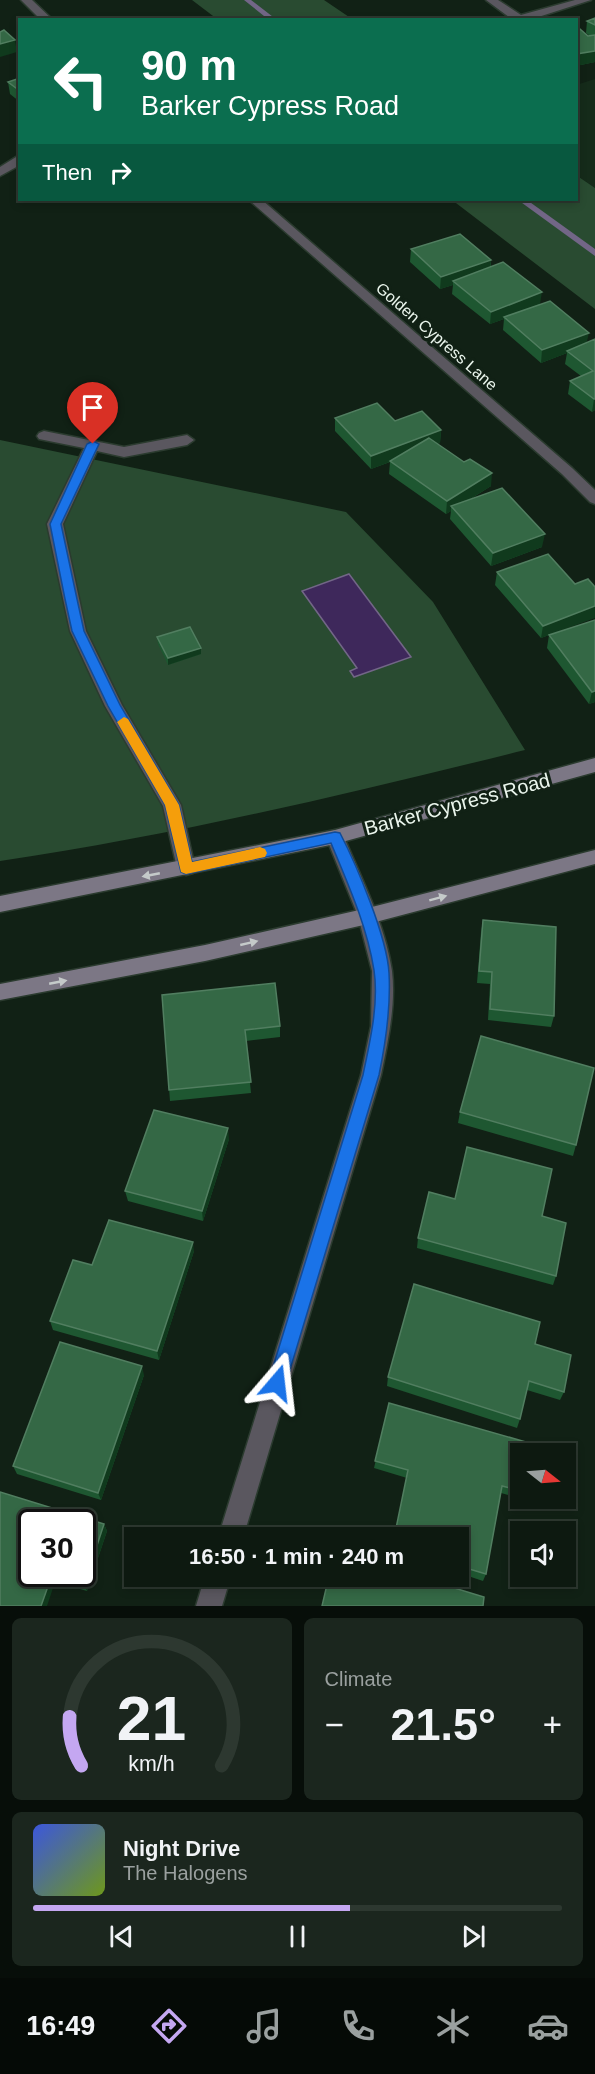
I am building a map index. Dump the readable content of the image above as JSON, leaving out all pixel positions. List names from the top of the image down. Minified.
{"streets":{"main road":["Barker Cypress Road"],"street":["Golden Cypress Lane"]},"north":"right","page":{"turn":["90 m","Barker Cypress Road"],"then":"Then","limit":"30","trip":"16:50 · 1 min · 240 m","tile":"Climate","heat":["−","21.5°","+"],"song":["Night Drive","The Halogens"],"tabs":"16:49","gauge":["21","km/h"]}}
